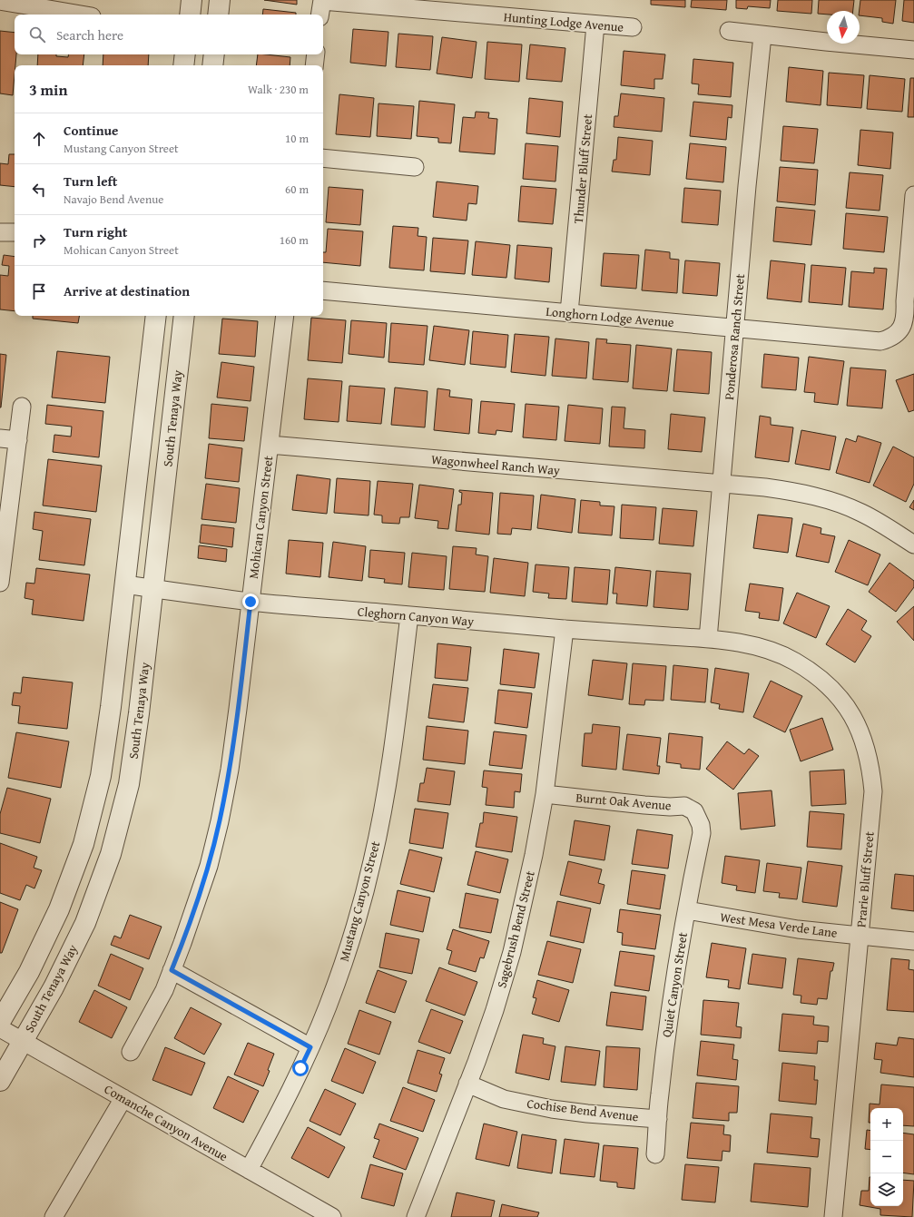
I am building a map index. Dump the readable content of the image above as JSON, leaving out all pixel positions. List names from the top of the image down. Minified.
{"streets":{"street":["Hunting Lodge Avenue","Thunder Bluff Street","Longhorn Lodge Avenue","Ponderosa Ranch Street","South Tenaya Way","Wagonwheel Ranch Way","Mohican Canyon Street","Cleghorn Canyon Way","Burnt Oak Avenue","Prarie Bluff Street","Mustang Canyon Street","West Mesa Verde Lane","Sagebrush Bend Street","Quiet Canyon Street","Cochise Bend Avenue","Comanche Canyon Avenue"]},"crossings":[["Hunting Lodge Avenue","Thunder Bluff Street"],["Thunder Bluff Street","Longhorn Lodge Avenue"],["Longhorn Lodge Avenue","Ponderosa Ranch Street"],["Ponderosa Ranch Street","Wagonwheel Ranch Way"],["Ponderosa Ranch Street","Cleghorn Canyon Way"],["Ponderosa Ranch Street","Prarie Bluff Street"],["South Tenaya Way","Cleghorn Canyon Way"],["South Tenaya Way","Comanche Canyon Avenue"],["Wagonwheel Ranch Way","Mohican Canyon Street"],["Mohican Canyon Street","Cleghorn Canyon Way"],["Cleghorn Canyon Way","Prarie Bluff Street"],["Cleghorn Canyon Way","Mustang Canyon Street"],["Cleghorn Canyon Way","Sagebrush Bend Street"],["Burnt Oak Avenue","Sagebrush Bend Street"],["Burnt Oak Avenue","Quiet Canyon Street"],["Prarie Bluff Street","West Mesa Verde Lane"],["Mustang Canyon Street","Comanche Canyon Avenue"],["West Mesa Verde Lane","Quiet Canyon Street"],["Sagebrush Bend Street","Cochise Bend Avenue"],["Quiet Canyon Street","Cochise Bend Avenue"]],"north":"bottom","page":{"search":"Search here","heading":["3 min","Walk · 230 m"],"list":[["Continue","Mustang Canyon Street","10 m"],["Turn left","Navajo Bend Avenue","60 m"],["Turn right","Mohican Canyon Street","160 m"],"Arrive at destination"],"map_buttons":["+","−"]}}
